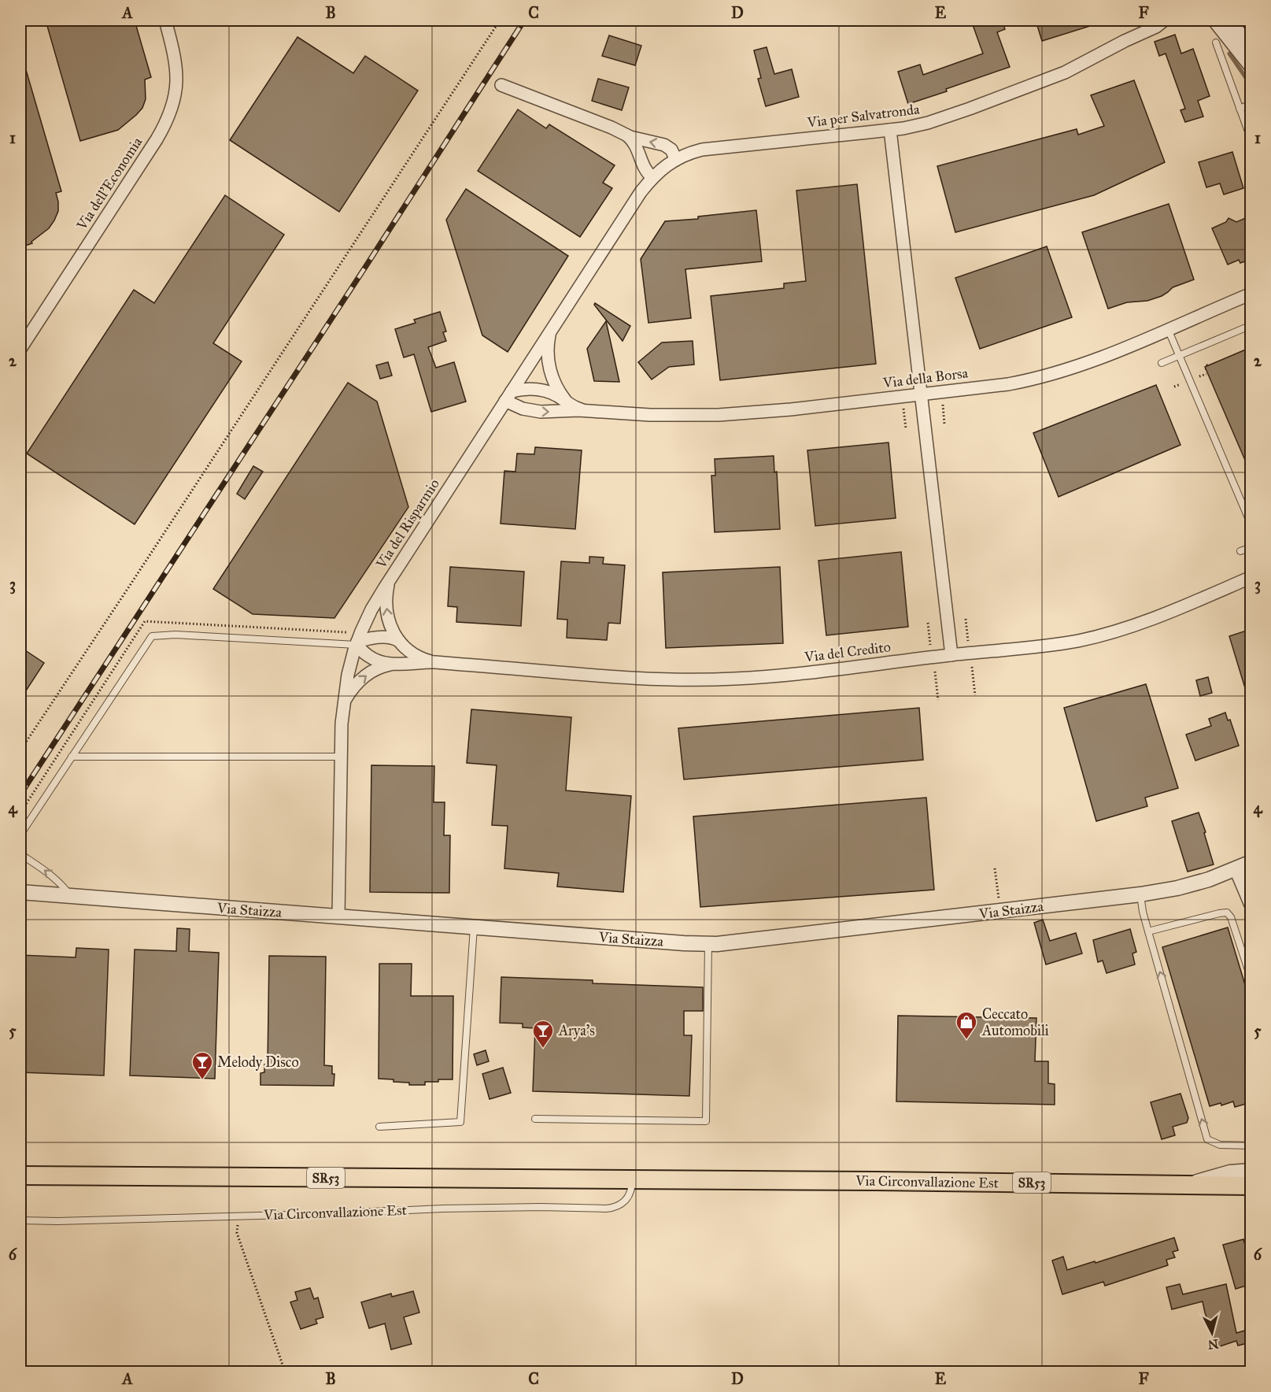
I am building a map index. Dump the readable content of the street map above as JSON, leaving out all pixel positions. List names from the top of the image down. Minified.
{"streets":{"main road":["SR53","Via Circonvallazione Est"],"street":["Via per Salvatronda","Via dell'Economia","Via della Borsa","Via del Risparmio","Via del Credito","Via Staizza"]},"crossings":[["Via per Salvatronda","Via del Risparmio"],["Via della Borsa","Via del Risparmio"],["Via del Risparmio","Via del Credito"],["Via del Risparmio","Via Staizza"]],"places":{"shop":["Ceccato Automobili"],"bar":["Arya's","Melody Disco"]},"north":"bottom","grid":{"columns":["A","B","C","D","E","F"],"rows":["1","2","3","4","5","6"]}}
